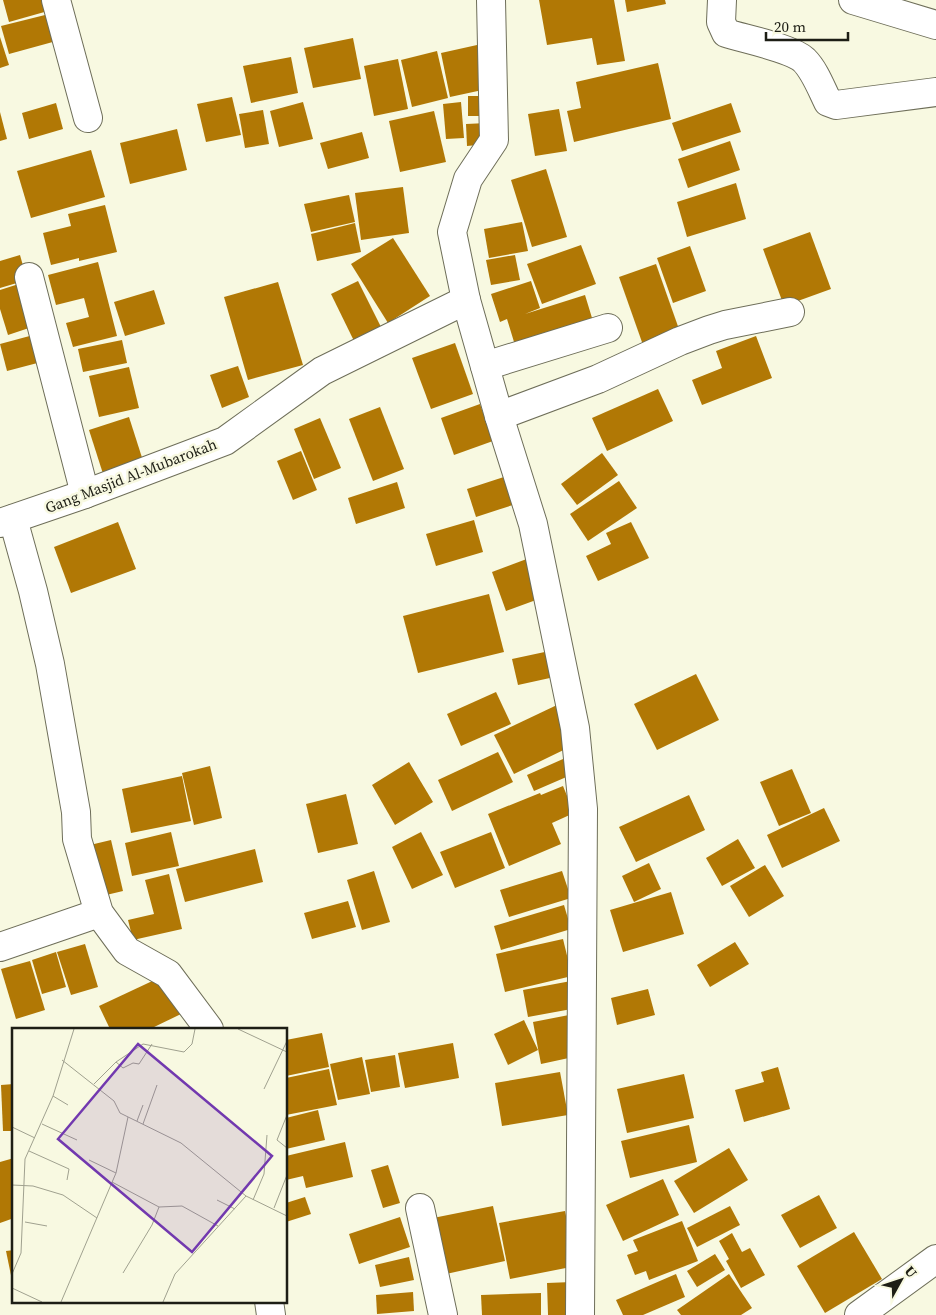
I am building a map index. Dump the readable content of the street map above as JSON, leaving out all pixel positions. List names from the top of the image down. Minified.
{"streets":{"street":["Gang Masjid Al-Mubarokah"]},"scale_bar":"20 m","north":"top right"}
